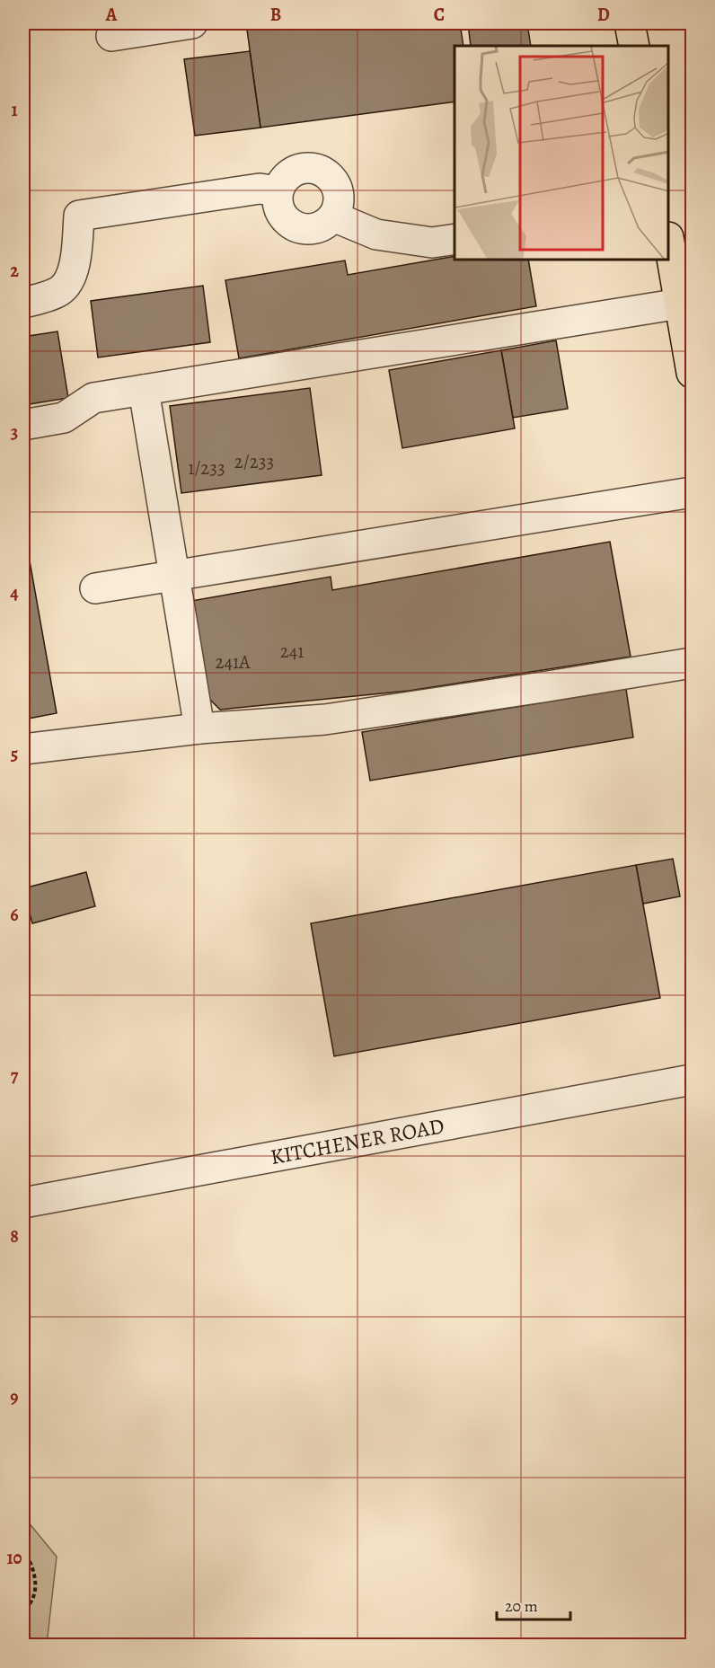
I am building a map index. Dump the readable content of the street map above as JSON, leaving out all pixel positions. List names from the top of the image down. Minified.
{"streets":{"street":["KITCHENER ROAD"]},"house_numbers":["2/233","1/233","241","241A"],"scale_bar":"20 m","grid":{"columns":["A","B","C","D"],"rows":["1","2","3","4","5","6","7","8","9","10"]}}
